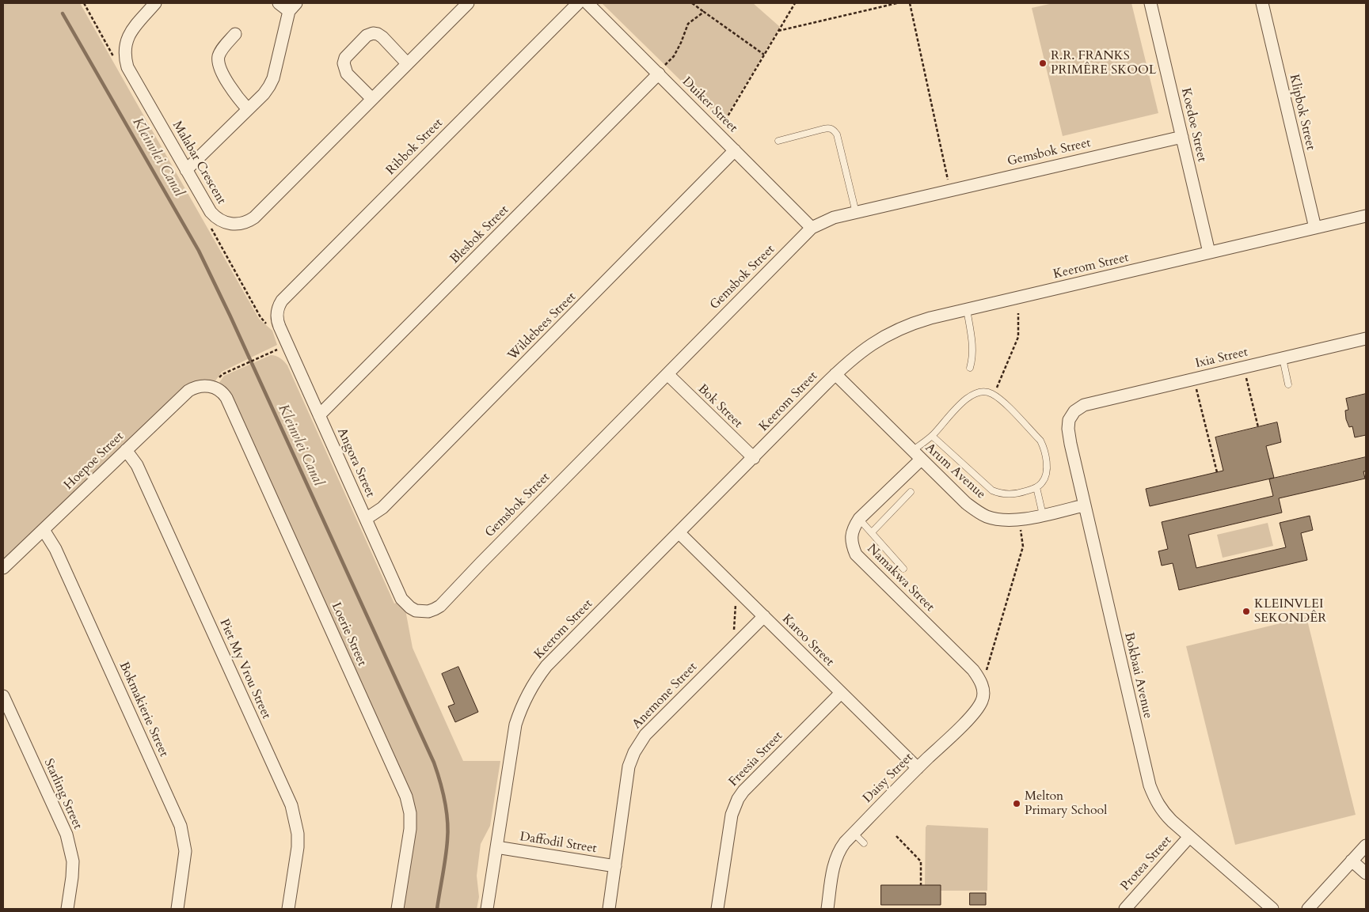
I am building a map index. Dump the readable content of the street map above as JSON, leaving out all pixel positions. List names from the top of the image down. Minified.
{"streets":{"street":["Duiker Street","Klipbok Street","Koedoe Street","Ribbok Street","Gemsbok Street","Malabar Crescent","Blesbok Street","Keerom Street","Wildebees Street","Ixia Street","Bok Street","Hoepoe Street","Angora Street","Arum Avenue","Namakwa Street","Loerie Street","Karoo Street","Piet My Vrou Street","Bokbaai Avenue","Anemone Street","Bokmakierie Street","Freesia Street","Daisy Street","Starling Street","Daffodil Street","Protea Street"]},"crossings":[["Duiker Street","Gemsbok Street"],["Duiker Street","Blesbok Street"],["Duiker Street","Wildebees Street"],["Klipbok Street","Keerom Street"],["Koedoe Street","Gemsbok Street"],["Koedoe Street","Keerom Street"],["Ribbok Street","Angora Street"],["Gemsbok Street","Bok Street"],["Gemsbok Street","Angora Street"],["Blesbok Street","Angora Street"],["Keerom Street","Bok Street"],["Keerom Street","Arum Avenue"],["Keerom Street","Karoo Street"],["Keerom Street","Daffodil Street"],["Wildebees Street","Angora Street"],["Ixia Street","Bokbaai Avenue"],["Hoepoe Street","Loerie Street"],["Hoepoe Street","Piet My Vrou Street"],["Hoepoe Street","Bokmakierie Street"],["Arum Avenue","Namakwa Street"],["Arum Avenue","Bokbaai Avenue"],["Namakwa Street","Daisy Street"],["Karoo Street","Anemone Street"],["Karoo Street","Freesia Street"],["Karoo Street","Daisy Street"],["Bokbaai Avenue","Protea Street"],["Anemone Street","Daffodil Street"]],"water":["Kleinvlei Canal"],"places":["R.R. FRANKS PRIMÊRE SKOOL","KLEINVLEI SEKONDÊR","Melton Primary School"]}
